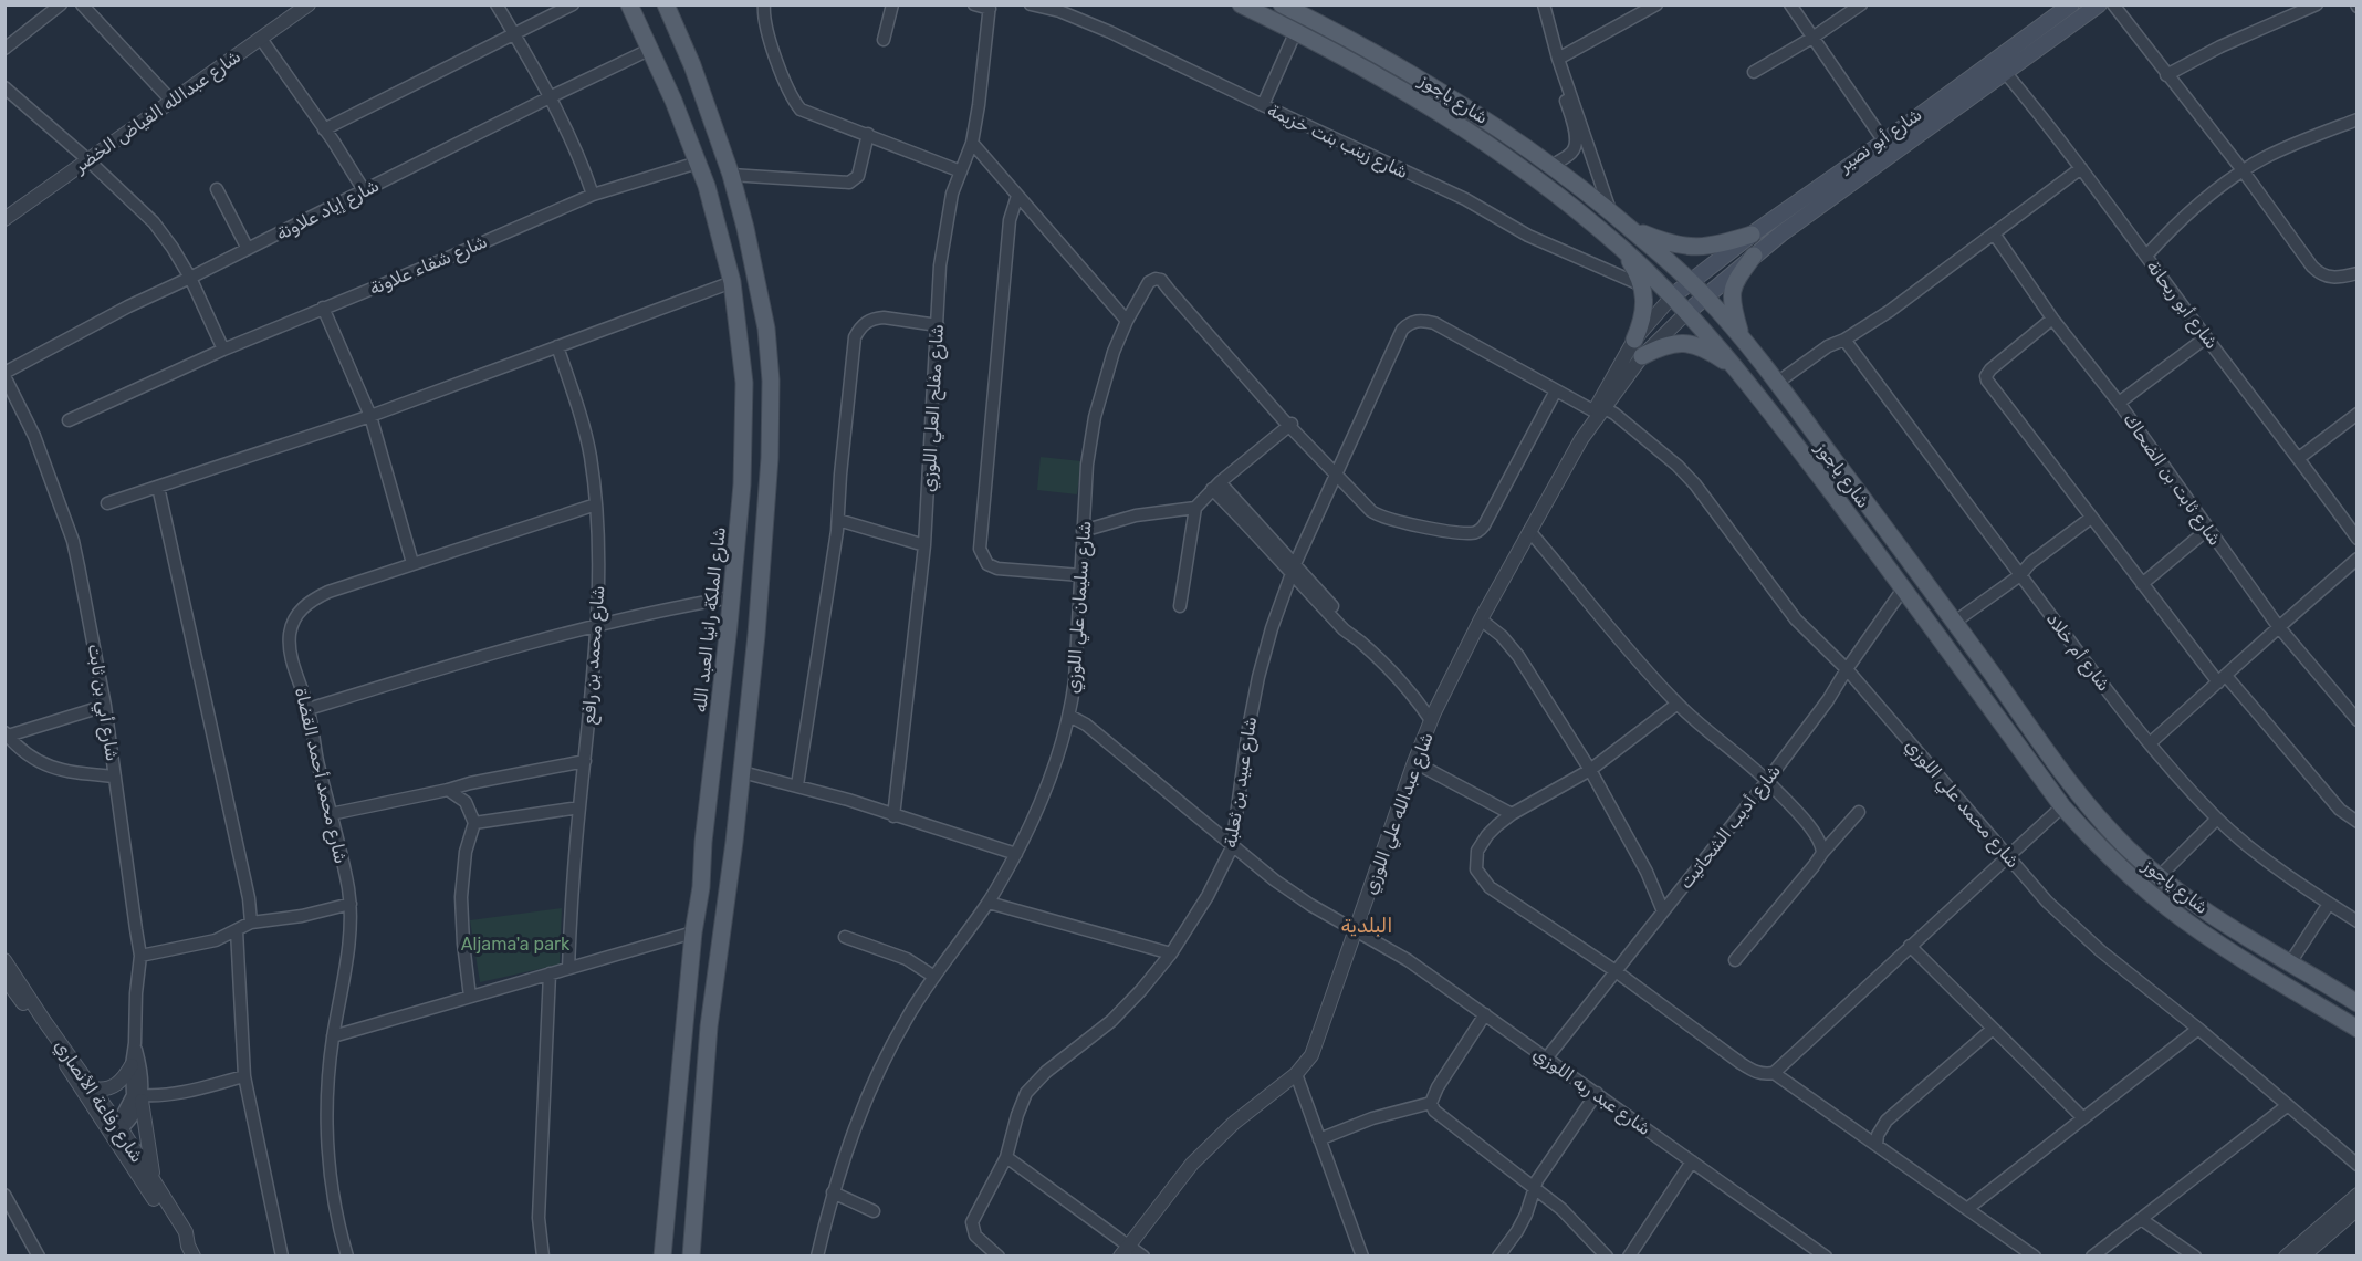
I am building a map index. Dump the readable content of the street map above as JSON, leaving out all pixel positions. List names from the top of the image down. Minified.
{"streets":{"main road":["شارع ياجوز","شارع أبو نصير","شارع الملكة رانيا العبد الله"],"street":["شارع عبدالله الفياض الخضر","شارع زينب بنت خزيمة","شارع إياد علاونة","شارع شفاء علاونة","شارع أبو ريحانة","شارع مفلح العلي اللوزي","شارع ثابت بن الضحاك","شارع سليمان علي اللوزي","شارع أم خلاد","شارع محمد بن رافع","شارع أبي بن ثابت","شارع محمد أحمد القضاة","شارع عبيد بن ثعلبة","شارع محمد علي اللوزي","شارع عبدالله علي اللوزي","شارع أديب الشحاتيت","شارع عبد ربه اللوزي","شارع رفاعة الأنصاري"]},"crossings":[["شارع ياجوز","شارع أبو نصير"],["شارع ياجوز","شارع عبدالله علي اللوزي"],["شارع ياجوز","شارع أديب الشحاتيت"],["شارع أبو نصير","شارع أبو ريحانة"],["شارع أبو نصير","شارع عبدالله علي اللوزي"],["شارع إياد علاونة","شارع الملكة رانيا العبد الله"],["شارع إياد علاونة","شارع أبي بن ثابت"],["شارع شفاء علاونة","شارع الملكة رانيا العبد الله"],["شارع سليمان علي اللوزي","شارع عبد ربه اللوزي"],["شارع محمد بن رافع","شارع محمد أحمد القضاة"],["شارع أبي بن ثابت","شارع رفاعة الأنصاري"],["شارع عبيد بن ثعلبة","شارع محمد علي اللوزي"],["شارع عبيد بن ثعلبة","شارع عبد ربه اللوزي"],["شارع محمد علي اللوزي","شارع عبدالله علي اللوزي"],["شارع محمد علي اللوزي","شارع أديب الشحاتيت"],["شارع عبدالله علي اللوزي","شارع عبد ربه اللوزي"],["شارع أديب الشحاتيت","شارع عبد ربه اللوزي"]],"districts":["البلدية"],"parks":["Aljama'a park"]}
